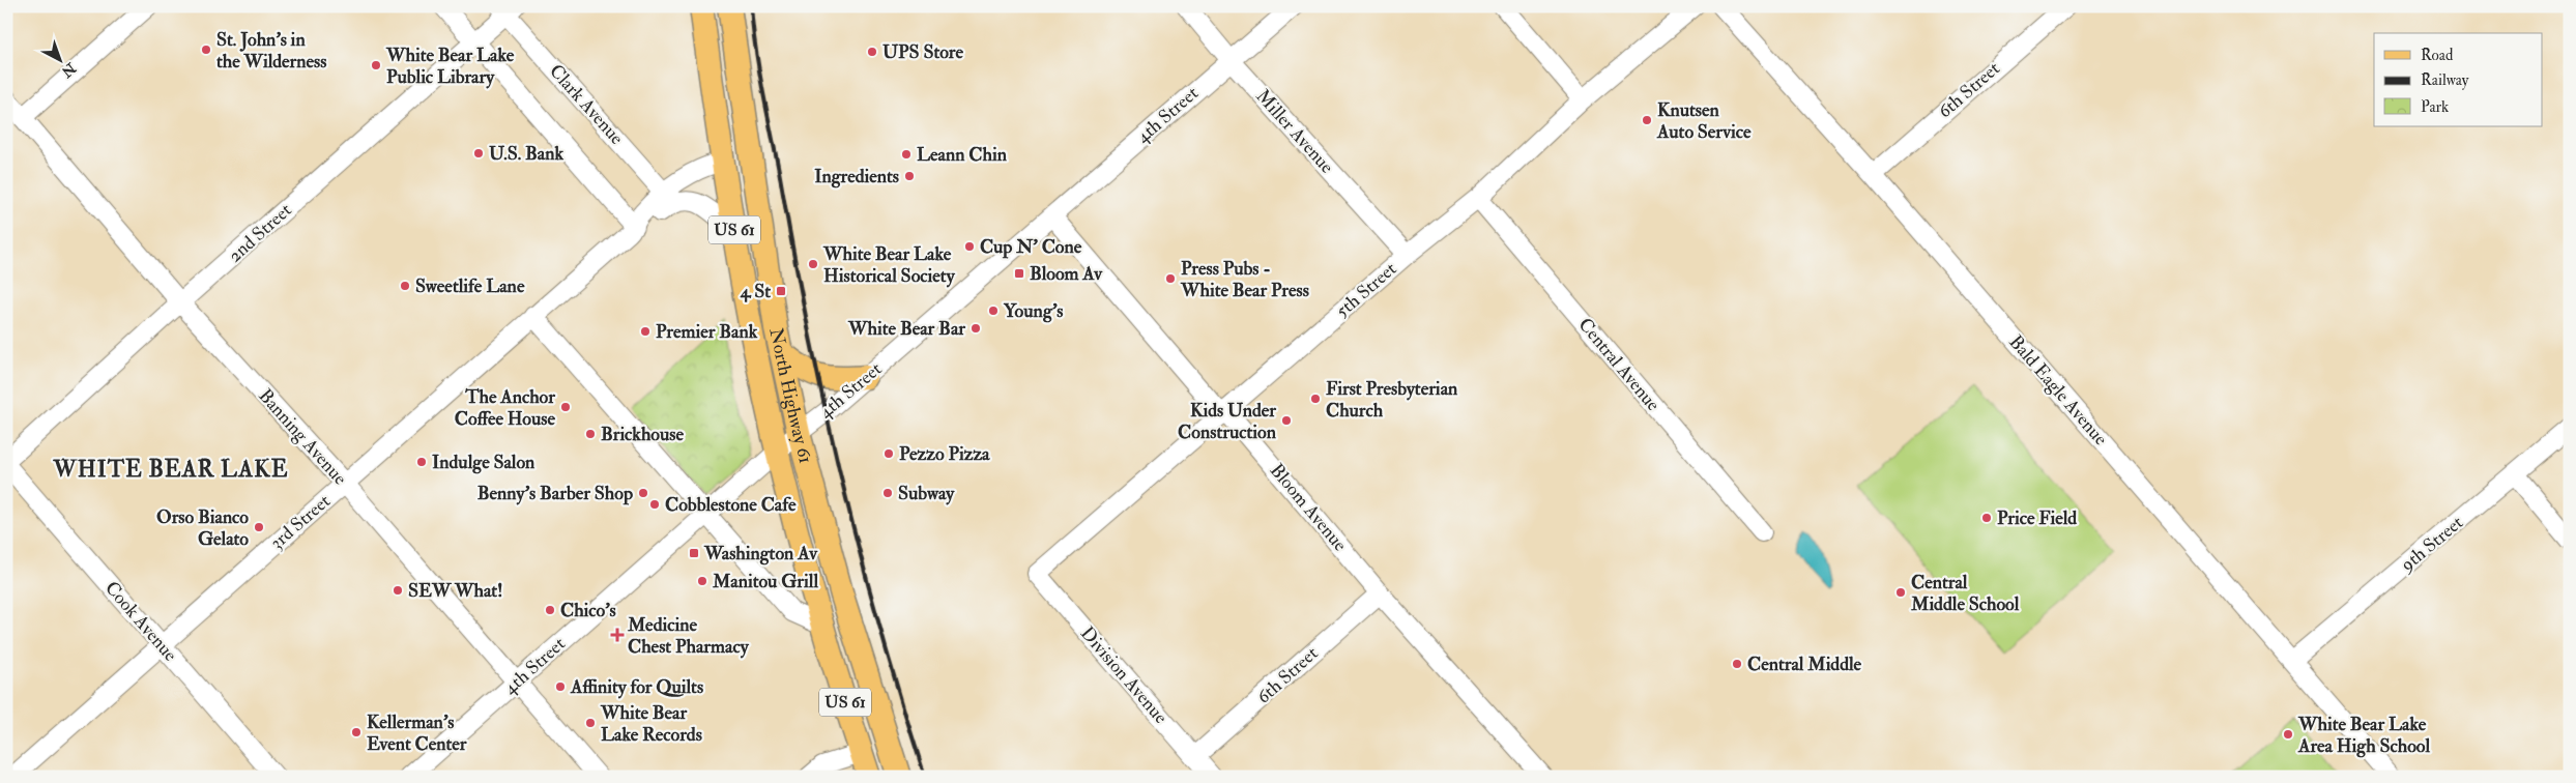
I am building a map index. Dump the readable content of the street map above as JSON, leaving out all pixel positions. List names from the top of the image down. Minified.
{"streets":{"main road":["US 61","North Highway 61"],"street":["6th Street","Clark Avenue","4th Street","Miller Avenue","2nd Street","5th Street","Central Avenue","Bald Eagle Avenue","Banning Avenue","Bloom Avenue","3rd Street","9th Street","Cook Avenue","Division Avenue"]},"crossings":[["6th Street","Bald Eagle Avenue"],["6th Street","Bloom Avenue"],["6th Street","Division Avenue"],["Clark Avenue","2nd Street"],["Clark Avenue","3rd Street"],["4th Street","Miller Avenue"],["4th Street","North Highway 61"],["4th Street","Banning Avenue"],["4th Street","Bloom Avenue"],["Miller Avenue","5th Street"],["2nd Street","Banning Avenue"],["5th Street","Central Avenue"],["5th Street","Bloom Avenue"],["5th Street","Division Avenue"],["Bald Eagle Avenue","9th Street"],["North Highway 61","3rd Street"],["Banning Avenue","3rd Street"],["3rd Street","Cook Avenue"]],"districts":["WHITE BEAR LAKE"],"places":{"other":["St. John's in the Wilderness","UPS Store","White Bear Lake Public Library","Knutsen Auto Service","U.S. Bank","Leann Chin","Ingredients","Cup N' Cone","White Bear Lake Historical Society","Press Pubs - White Bear Press","Sweetlife Lane","Young's","White Bear Bar","Premier Bank","First Presbyterian Church","The Anchor Coffee House","Kids Under Construction","Brickhouse","Pezzo Pizza","Indulge Salon","Benny’s Barber Shop","Subway","Cobblestone Cafe","Price Field","Orso Bianco Gelato","Manitou Grill","SEW What!","Central Middle School","Chico's","Central Middle","Affinity for Quilts","White Bear Lake Records","Kellerman's Event Center","White Bear Lake Area High School"],"transit":["Bloom Av","4 St","Washington Av"],"health":["Medicine Chest Pharmacy"]},"legend":["Road","Railway","Park"],"north":"bottom right"}
